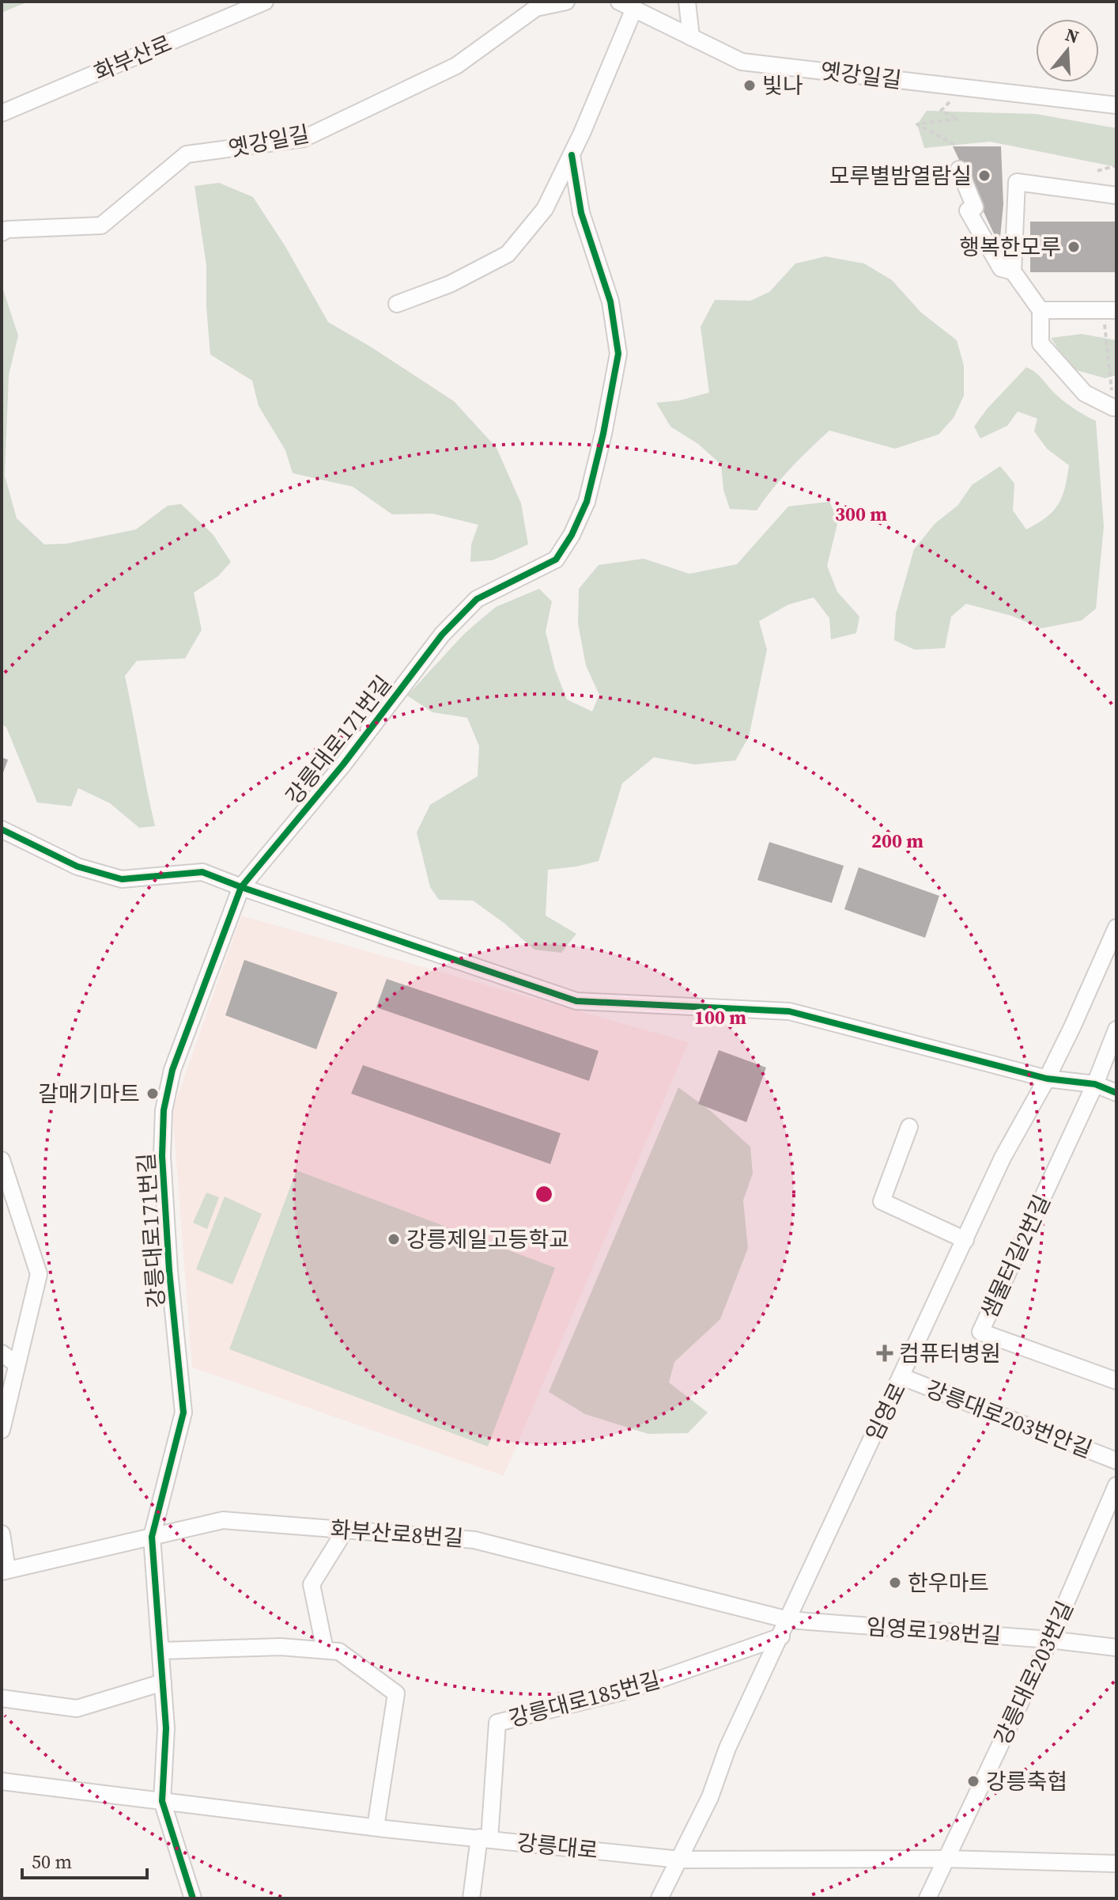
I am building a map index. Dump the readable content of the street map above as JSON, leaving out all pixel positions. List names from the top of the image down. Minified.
{"streets":{"street":["화부산로","옛강일길","강릉대로171번길","샘물터길2번길","임영로","강릉대로203번안길","화부산로8번길","임영로198번길","강릉대로203번길","강릉대로185번길","강릉대로"]},"crossings":[["강릉대로171번길","화부산로8번길"],["강릉대로171번길","강릉대로"],["임영로","강릉대로203번안길"],["임영로","화부산로8번길"],["임영로","임영로198번길"],["임영로","강릉대로185번길"],["임영로","강릉대로"],["화부산로8번길","임영로198번길"],["임영로198번길","강릉대로203번길"],["강릉대로203번길","강릉대로"],["강릉대로185번길","강릉대로"]],"places":{"other":["빛나","모루별밤열람실","행복한모루","갈매기마트","강릉제일고등학교","한우마트","강릉축협"],"health":["컴퓨터병원"]},"scale_bar":"50 m","north":"top","rings":["300 m","200 m","100 m"]}
